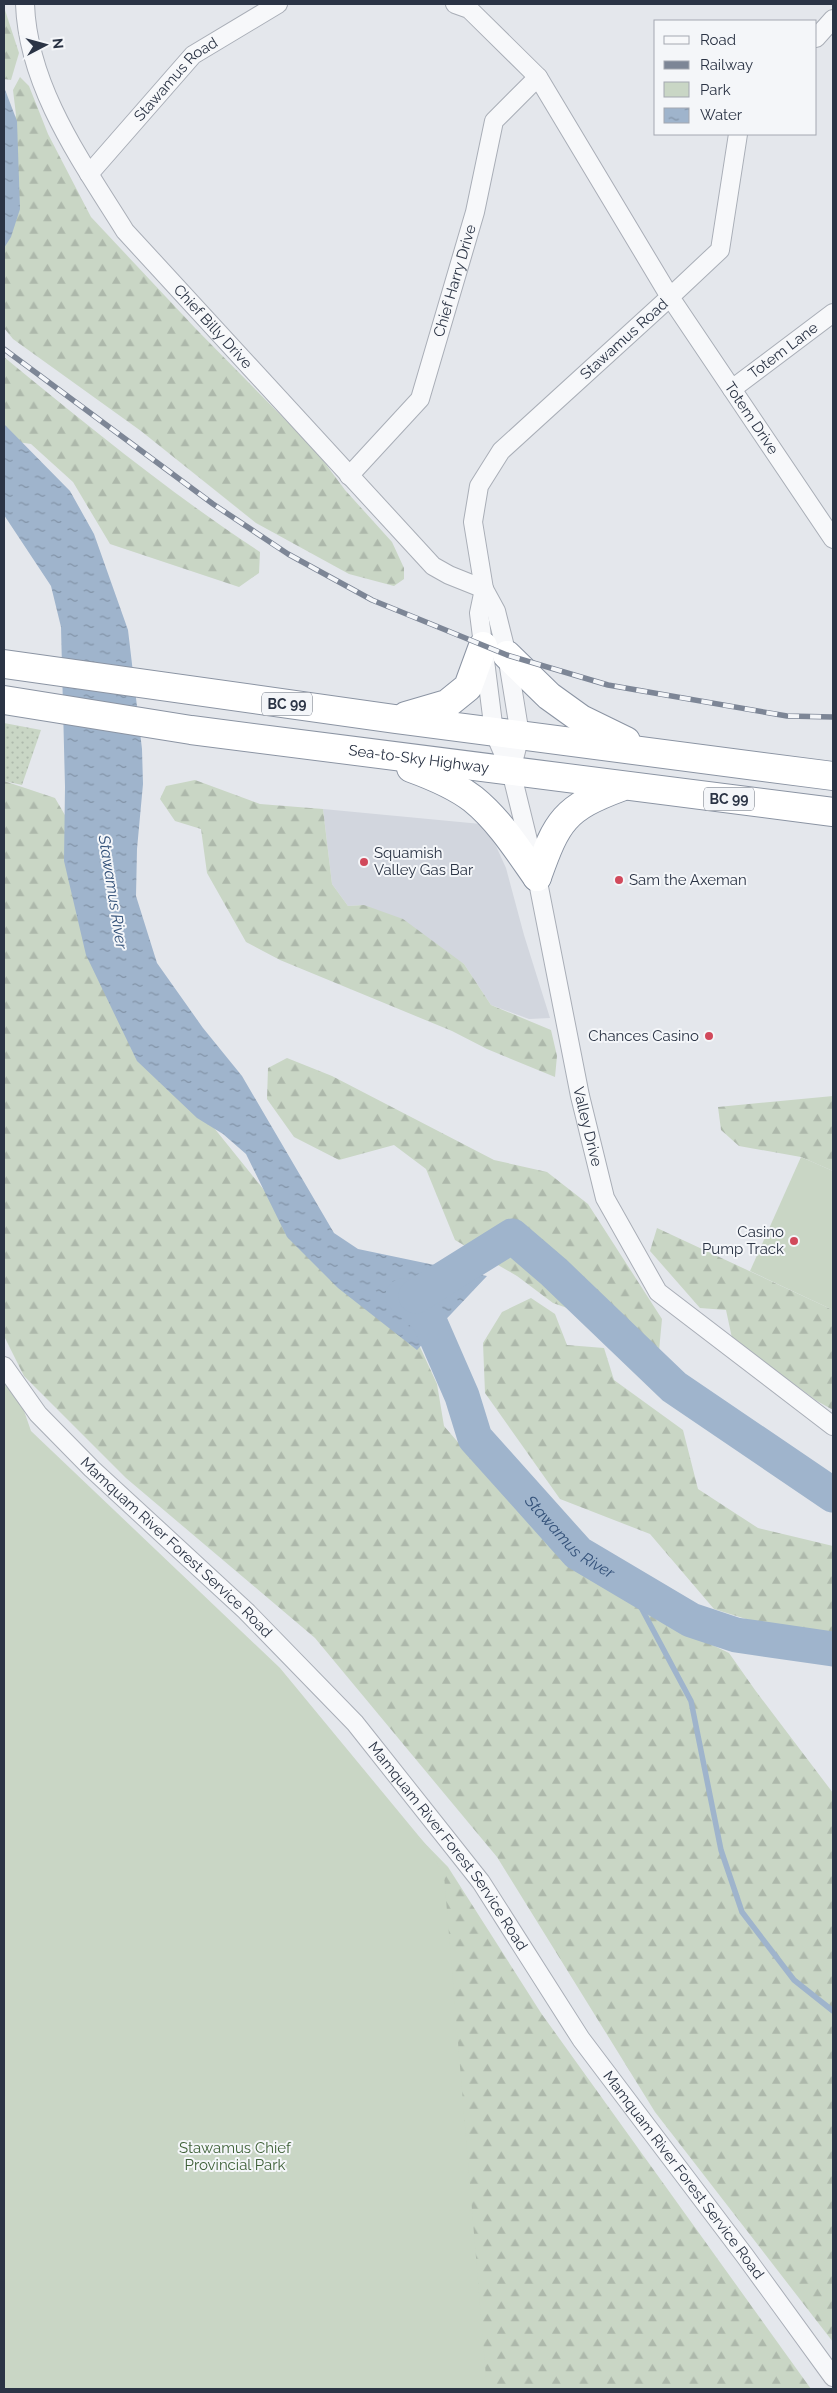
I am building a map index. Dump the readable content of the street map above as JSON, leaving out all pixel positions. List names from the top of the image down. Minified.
{"streets":{"highway":["BC 99","Sea-to-Sky Highway"],"street":["Stawamus Road","Chief Harry Drive","Chief Billy Drive","Totem Lane","Totem Drive","Valley Drive","Mamquam River Forest Service Road"]},"crossings":[["Stawamus Road","Chief Harry Drive"],["Stawamus Road","Chief Billy Drive"],["Stawamus Road","Totem Drive"],["Stawamus Road","BC 99"],["Stawamus Road","Sea-to-Sky Highway"],["Stawamus Road","Valley Drive"],["Chief Harry Drive","Chief Billy Drive"],["Totem Lane","Totem Drive"],["BC 99","Valley Drive"],["Sea-to-Sky Highway","Valley Drive"]],"water":["Stawamus River"],"parks":["Stawamus Chief Provincial Park"],"places":["Squamish Valley Gas Bar","Sam the Axeman","Chances Casino","Casino Pump Track"],"legend":["Road","Railway","Park","Water"],"north":"right"}
